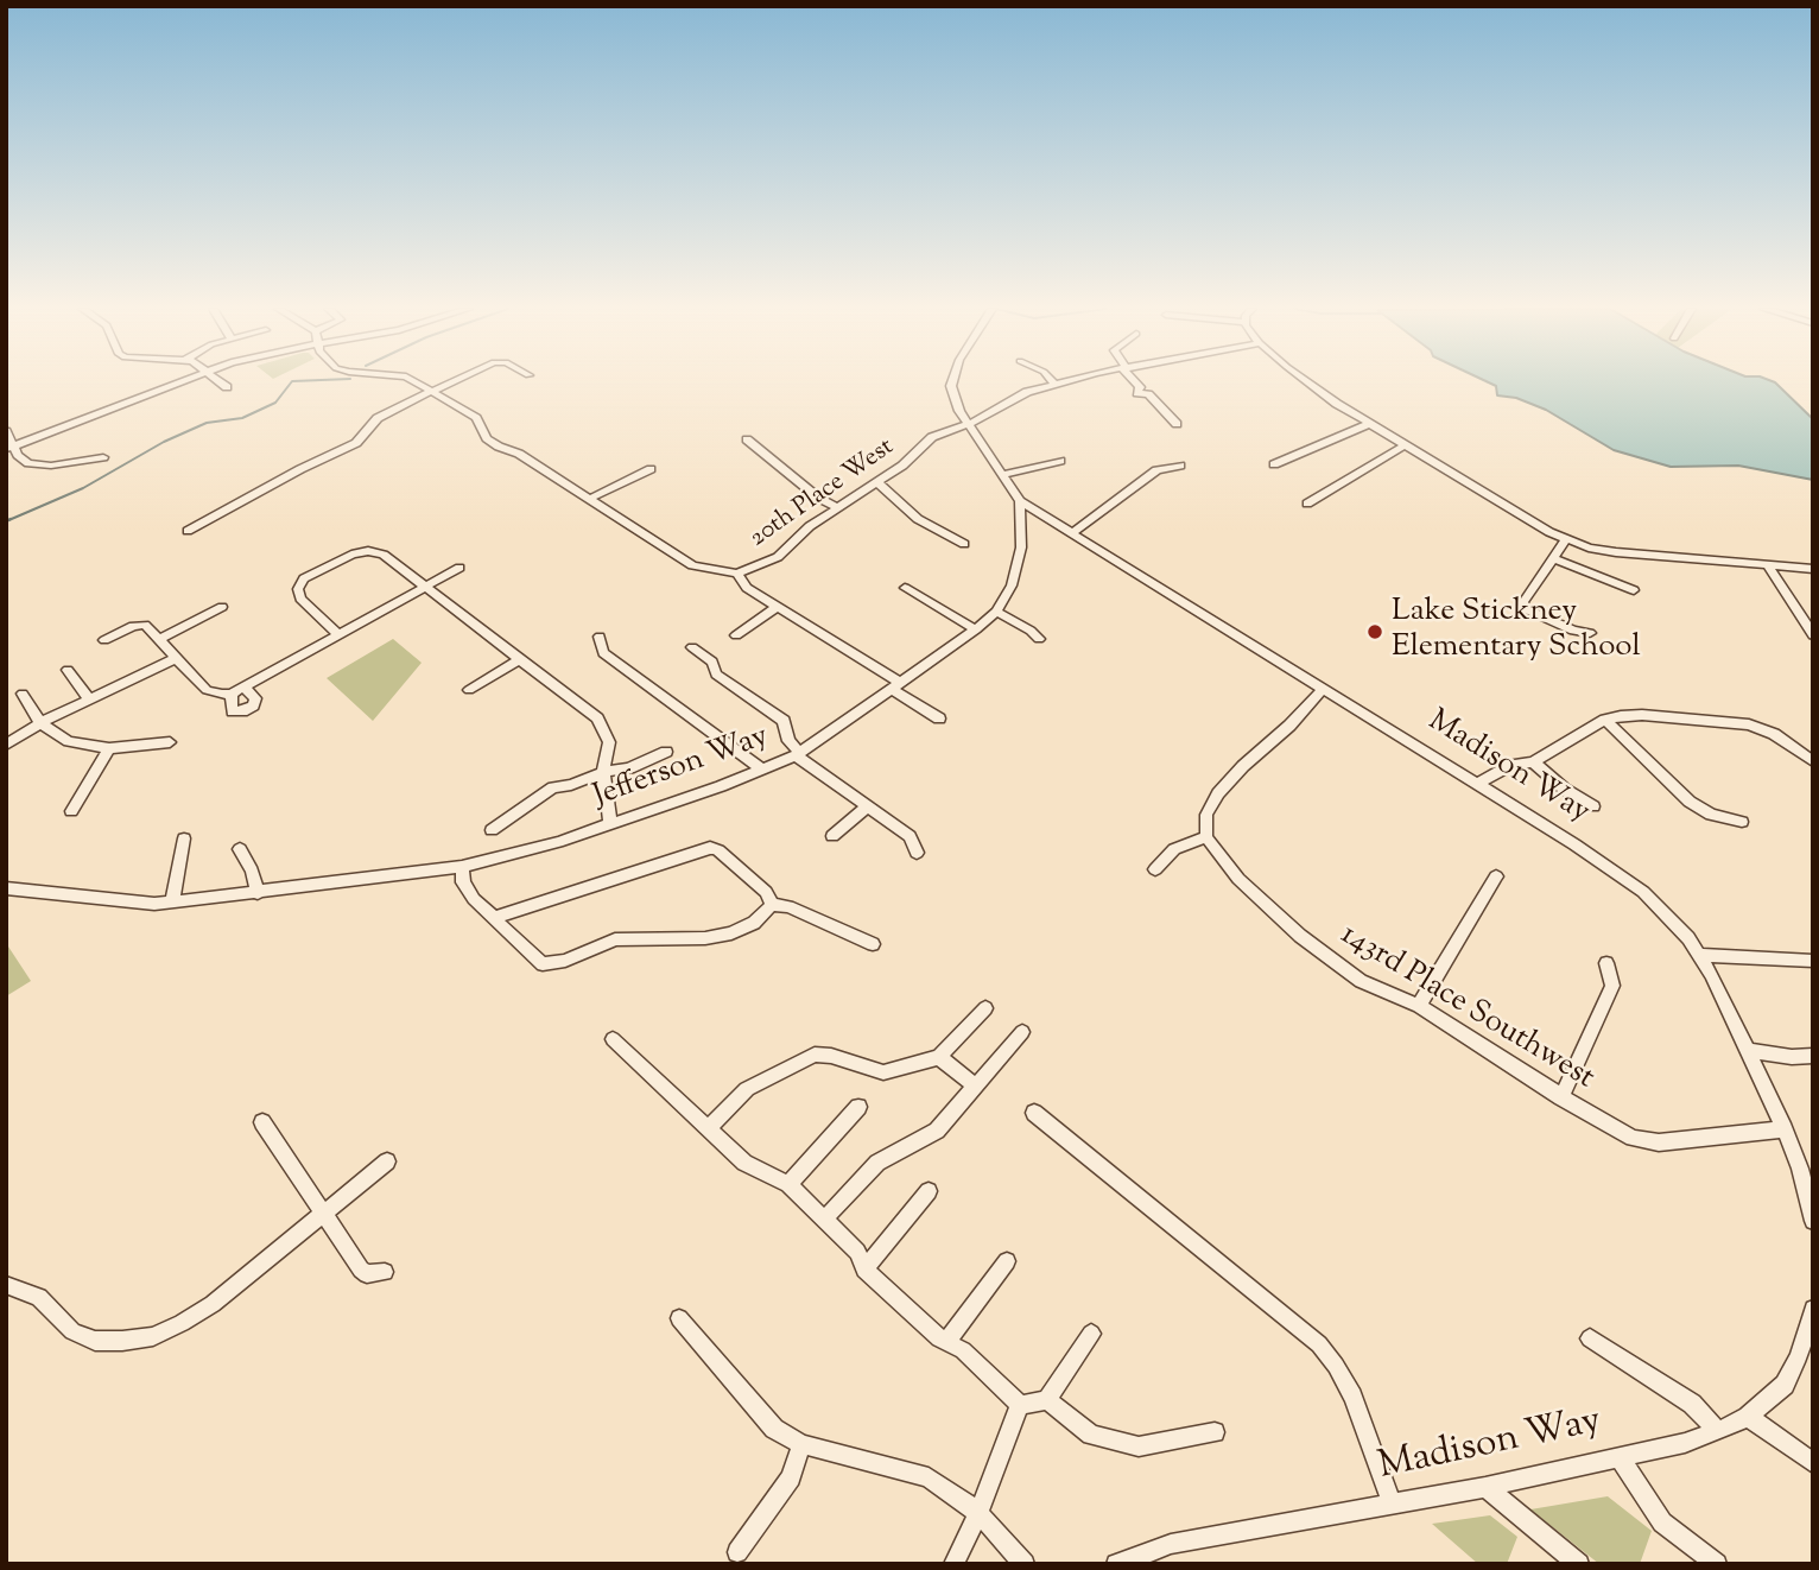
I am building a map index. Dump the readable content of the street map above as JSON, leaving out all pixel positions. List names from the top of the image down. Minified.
{"streets":{"street":["20th Place West","Jefferson Way","Madison Way","143rd Place Southwest"]},"crossings":[["Jefferson Way","Madison Way"],["Madison Way","143rd Place Southwest"]],"places":["Lake Stickney Elementary School"]}
